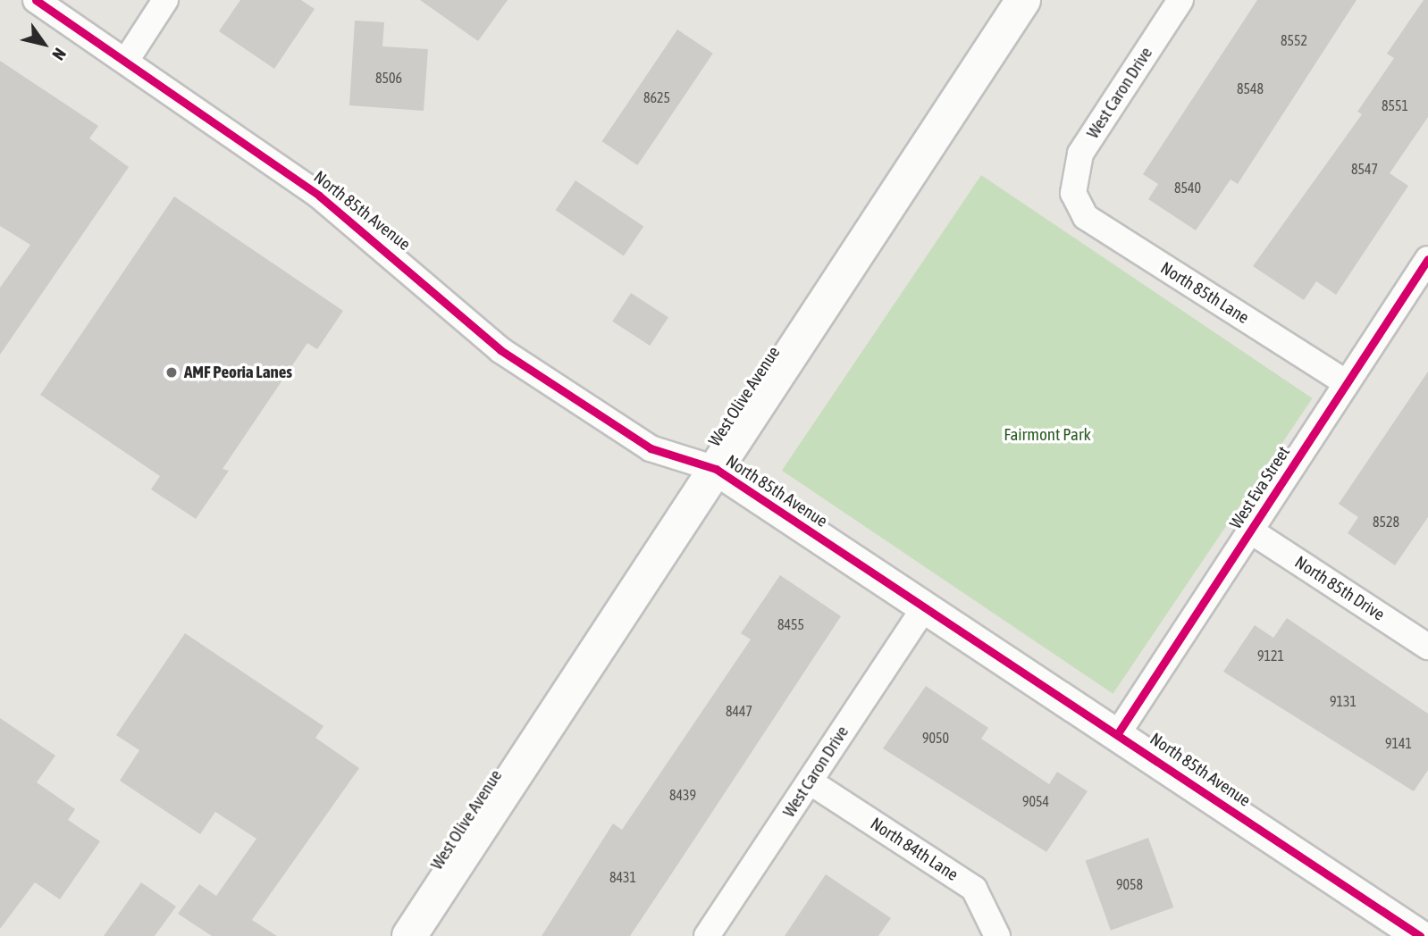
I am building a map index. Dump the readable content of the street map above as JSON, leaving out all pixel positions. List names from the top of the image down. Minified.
{"streets":{"main road":["West Olive Avenue"],"street":["West Caron Drive","North 85th Avenue","North 85th Lane","West Eva Street","North 85th Drive","North 84th Lane"]},"crossings":[["West Caron Drive","North 85th Avenue"],["West Caron Drive","North 85th Lane"],["West Caron Drive","North 84th Lane"],["North 85th Avenue","West Olive Avenue"],["North 85th Avenue","West Eva Street"],["North 85th Lane","West Eva Street"],["West Eva Street","North 85th Drive"]],"parks":["Fairmont Park"],"places":["AMF Peoria Lanes"],"house_numbers":["8552","8506","8548","8625","8551","8547","8540","8528","8455","9121","9131","8447","9050","9141","8439","9054","8431","9058"],"north":"bottom right"}
